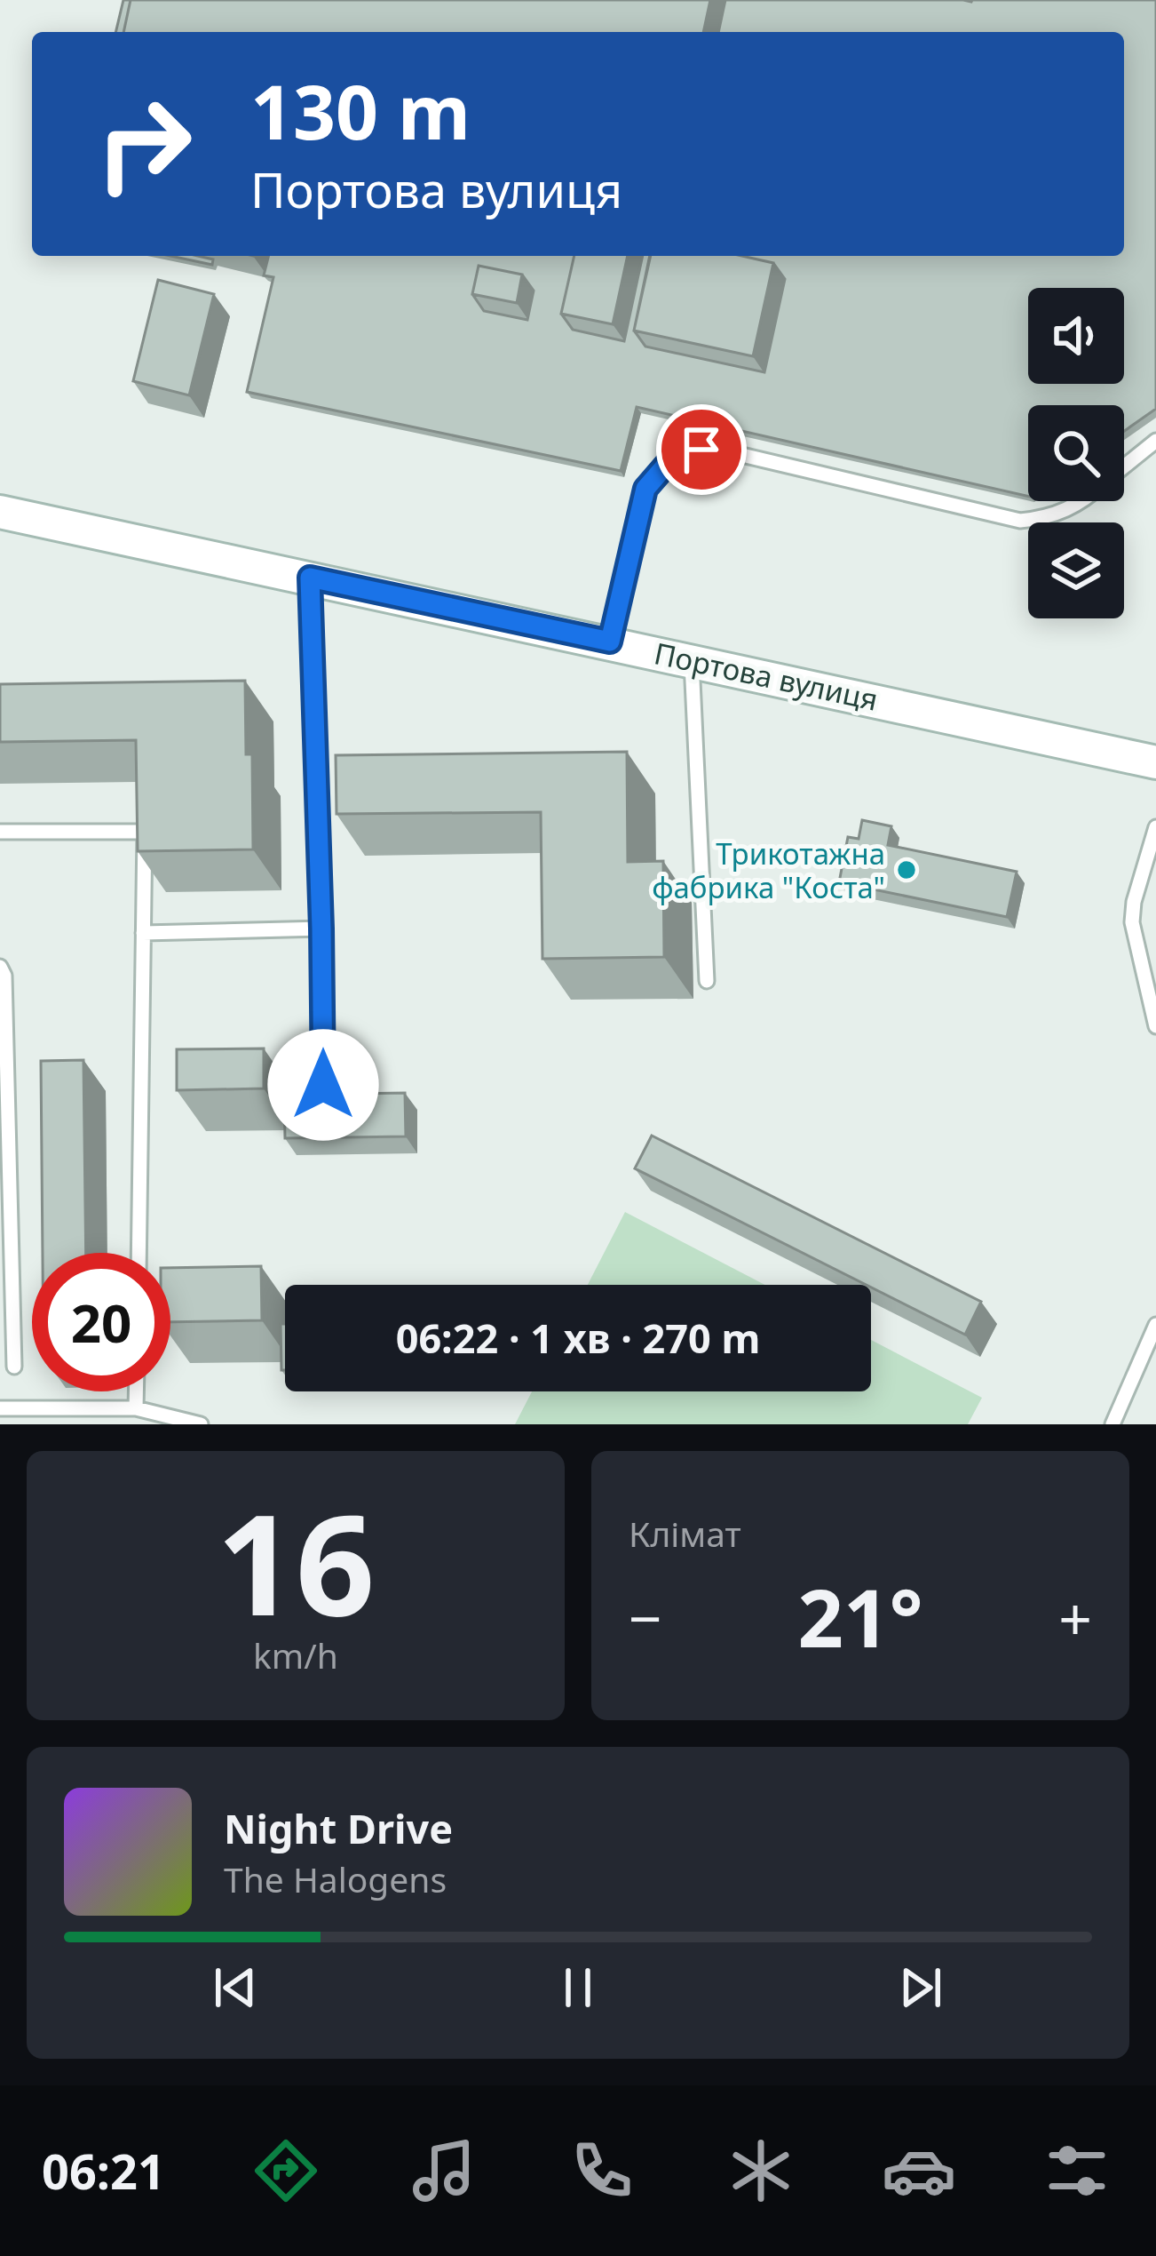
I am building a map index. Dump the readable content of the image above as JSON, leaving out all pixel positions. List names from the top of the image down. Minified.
{"streets":{"street":["Портова вулиця"]},"places":["Трикотажна фабрика \"Коста\""],"page":{"turn":["130 m","Портова вулиця"],"limit":"20","trip":"06:22 · 1 хв · 270 m","tile":[["16","km/h"],"Клімат"],"heat":["−","21°","+"],"song":["Night Drive","The Halogens"],"tabs":"06:21"}}
